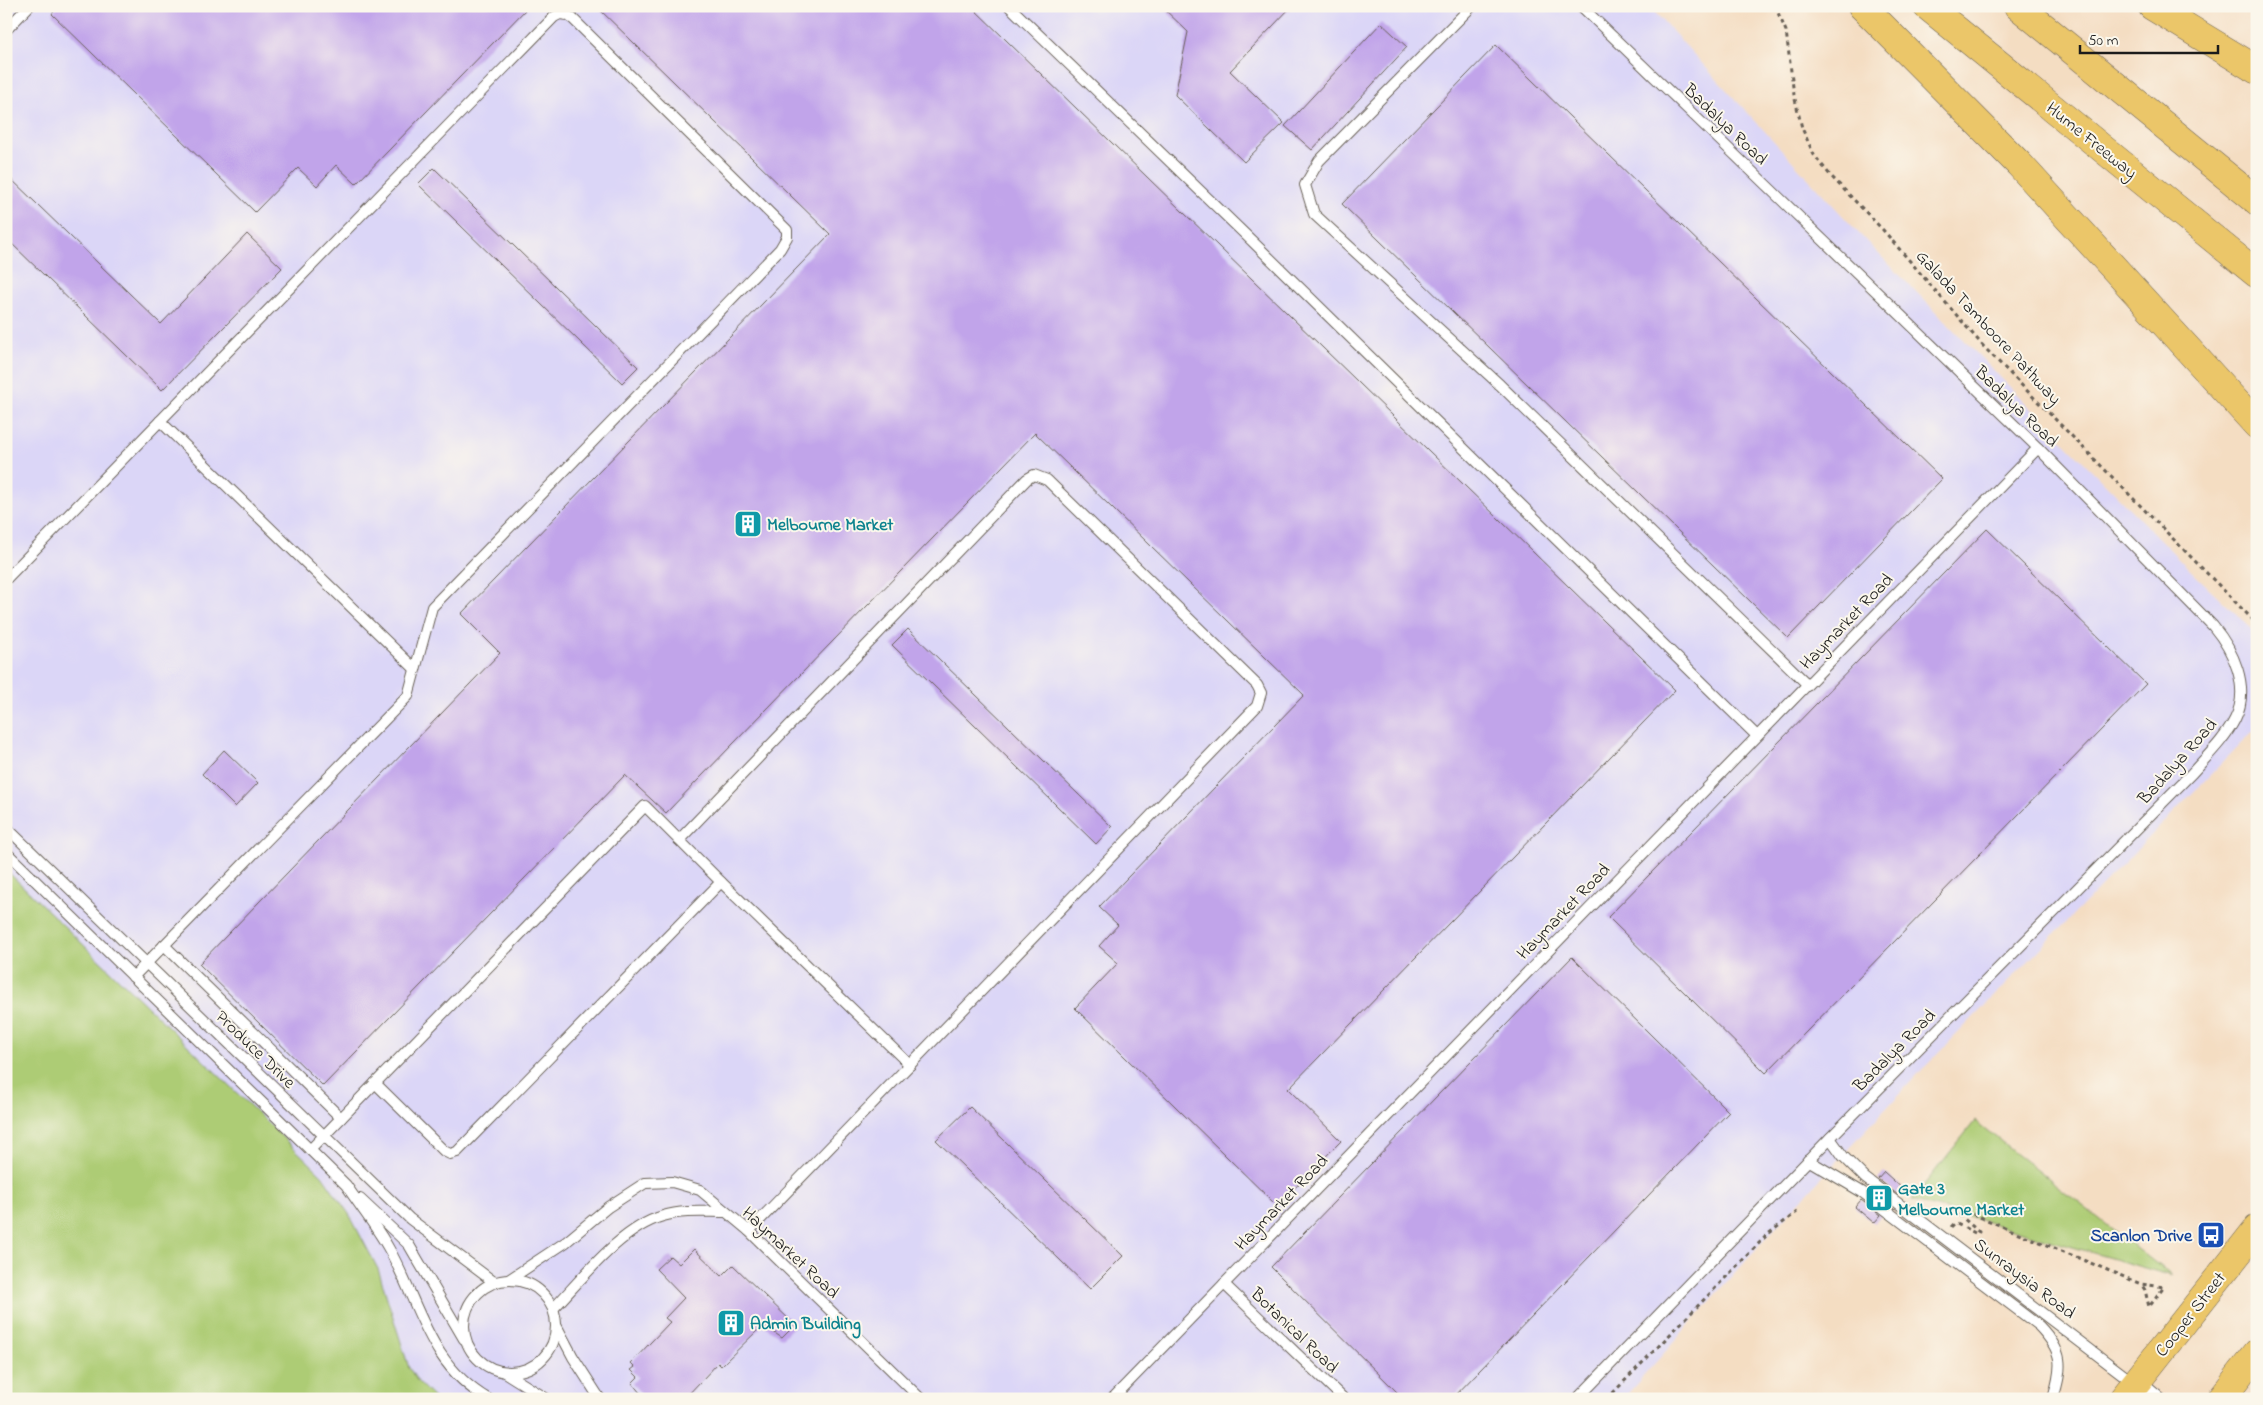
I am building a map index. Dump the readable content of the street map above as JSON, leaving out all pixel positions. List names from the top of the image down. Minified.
{"streets":{"main road":["Hume Freeway","Cooper Street"],"lane":["Badalya Road","Haymarket Road","Produce Drive","Sunraysia Road","Botanical Road"],"path":["Galada Tamboore Pathway"]},"crossings":[["Badalya Road","Haymarket Road"],["Badalya Road","Sunraysia Road"],["Haymarket Road","Produce Drive"],["Haymarket Road","Botanical Road"],["Sunraysia Road","Cooper Street"]],"places":{"building":["Melbourne Market","Gate 3 Melbourne Market","Admin Building"],"bus stop":["Scanlon Drive"]},"scale_bar":"50 m"}
